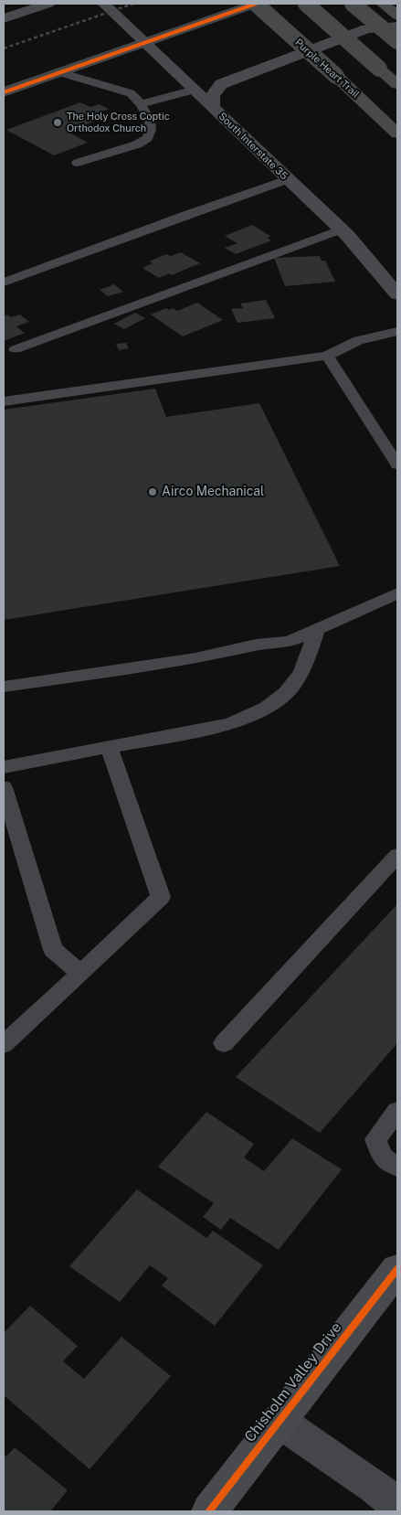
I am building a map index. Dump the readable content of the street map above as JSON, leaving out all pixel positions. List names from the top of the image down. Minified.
{"streets":{"highway":["Purple Heart Trail"],"main road":["South Interstate 35","Chisholm Valley Drive"]},"places":["The Holy Cross Coptic Orthodox Church","Airco Mechanical"]}
